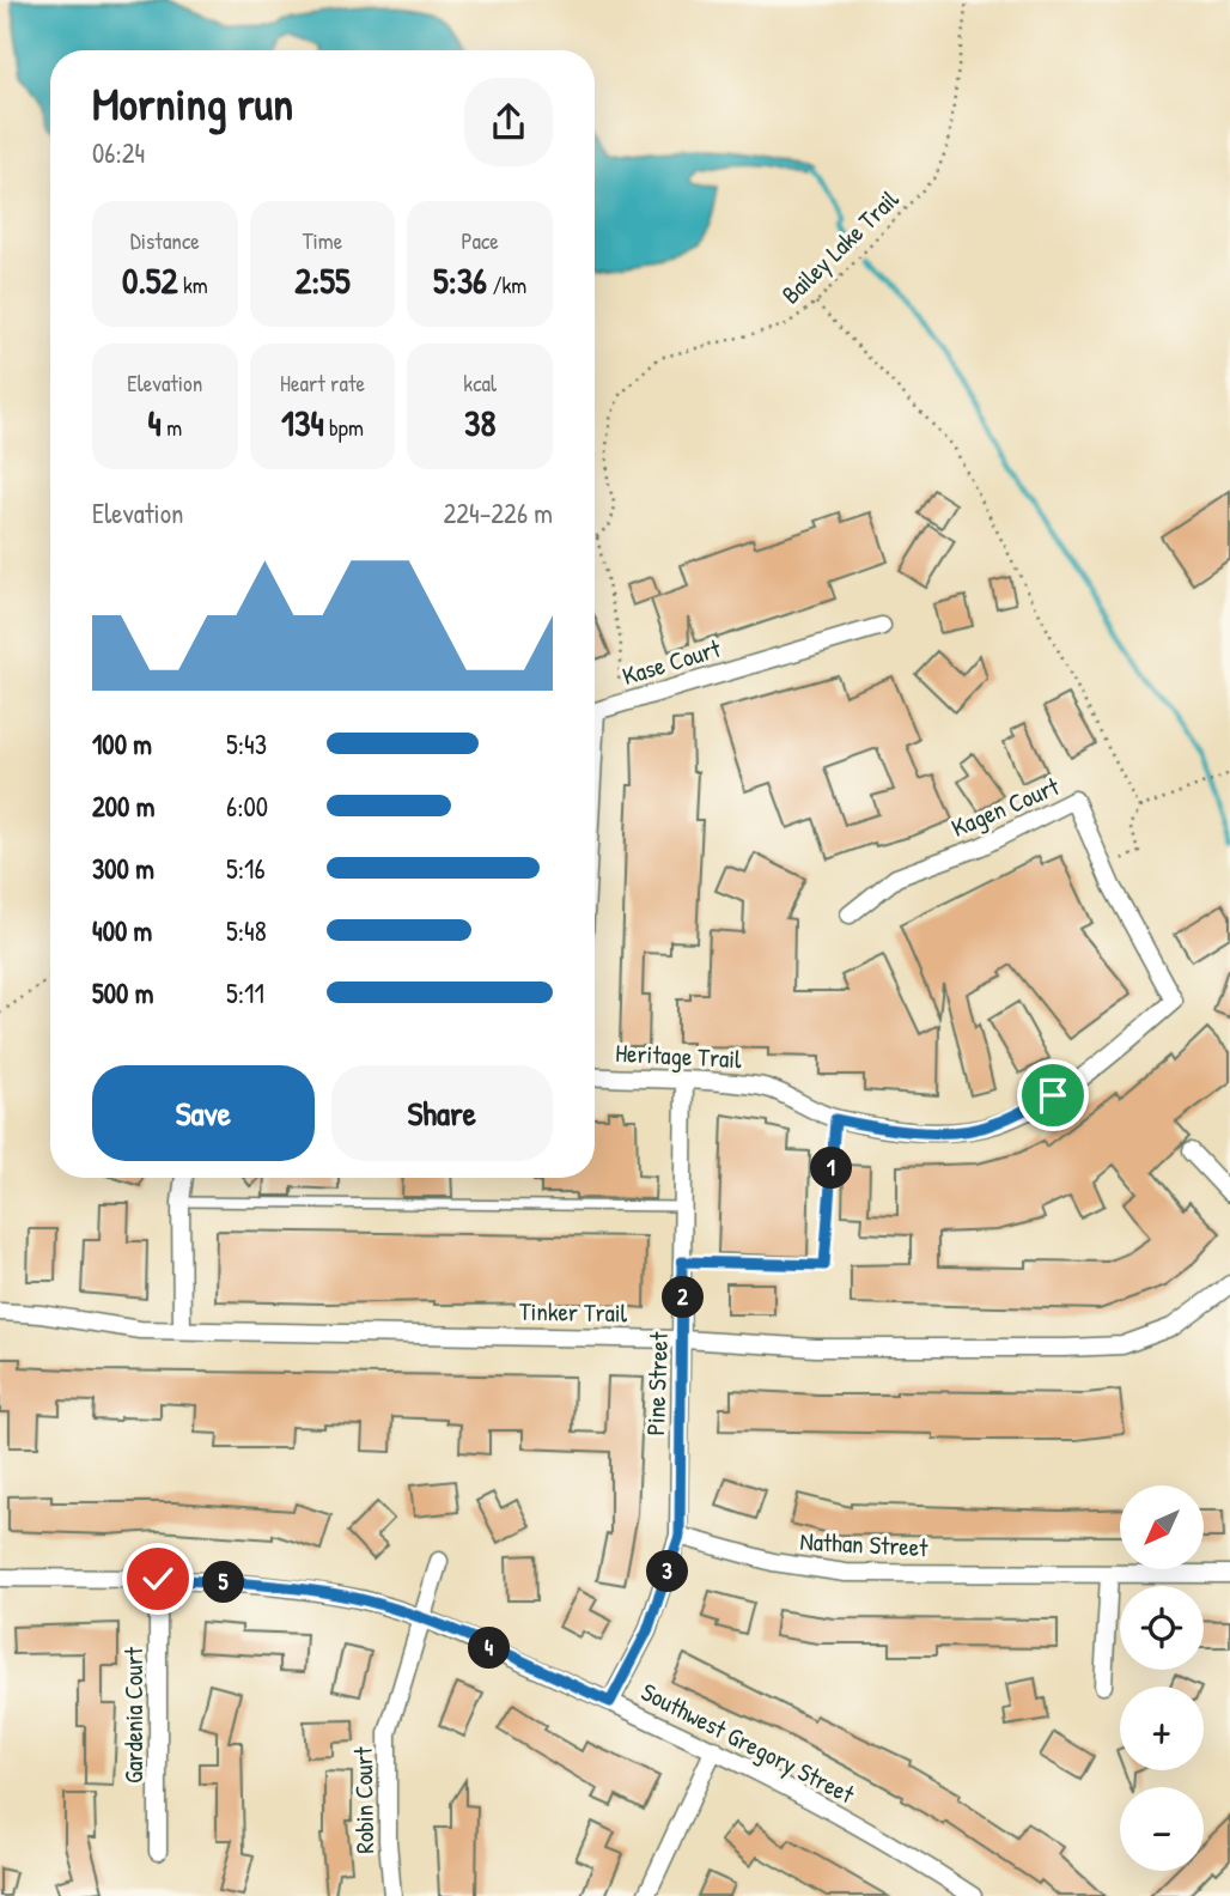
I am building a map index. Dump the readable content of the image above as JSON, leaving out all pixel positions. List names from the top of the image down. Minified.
{"streets":{"street":["Kase Court","Kagen Court","Heritage Trail","Tinker Trail","Pine Street","Nathan Street","Gardenia Court","Southwest Gregory Street","Robin Court"],"path":["Bailey Lake Trail"]},"crossings":[["Kagen Court","Heritage Trail"],["Heritage Trail","Pine Street"],["Tinker Trail","Pine Street"],["Pine Street","Nathan Street"],["Gardenia Court","Southwest Gregory Street"],["Southwest Gregory Street","Robin Court"]],"north":"bottom left","page":{"heading":["Morning run","06:24"],"stats":[["Distance","0.52 km"],["Time","2:55"],["Pace","5:36 /km"],["Elevation","4 m"],["Heart rate","134 bpm"],["kcal","38"]],"chart":["Elevation","224–226 m"],"list":[{"name":"100 m","note":"5:43"},{"name":"200 m","note":"6:00"},{"name":"300 m","note":"5:16"},{"name":"400 m","note":"5:48"},{"name":"500 m","note":"5:11"}],"buttons":["Save","Share"],"pins":["1","2","3","5","4"],"map_buttons":["+","−"]}}
